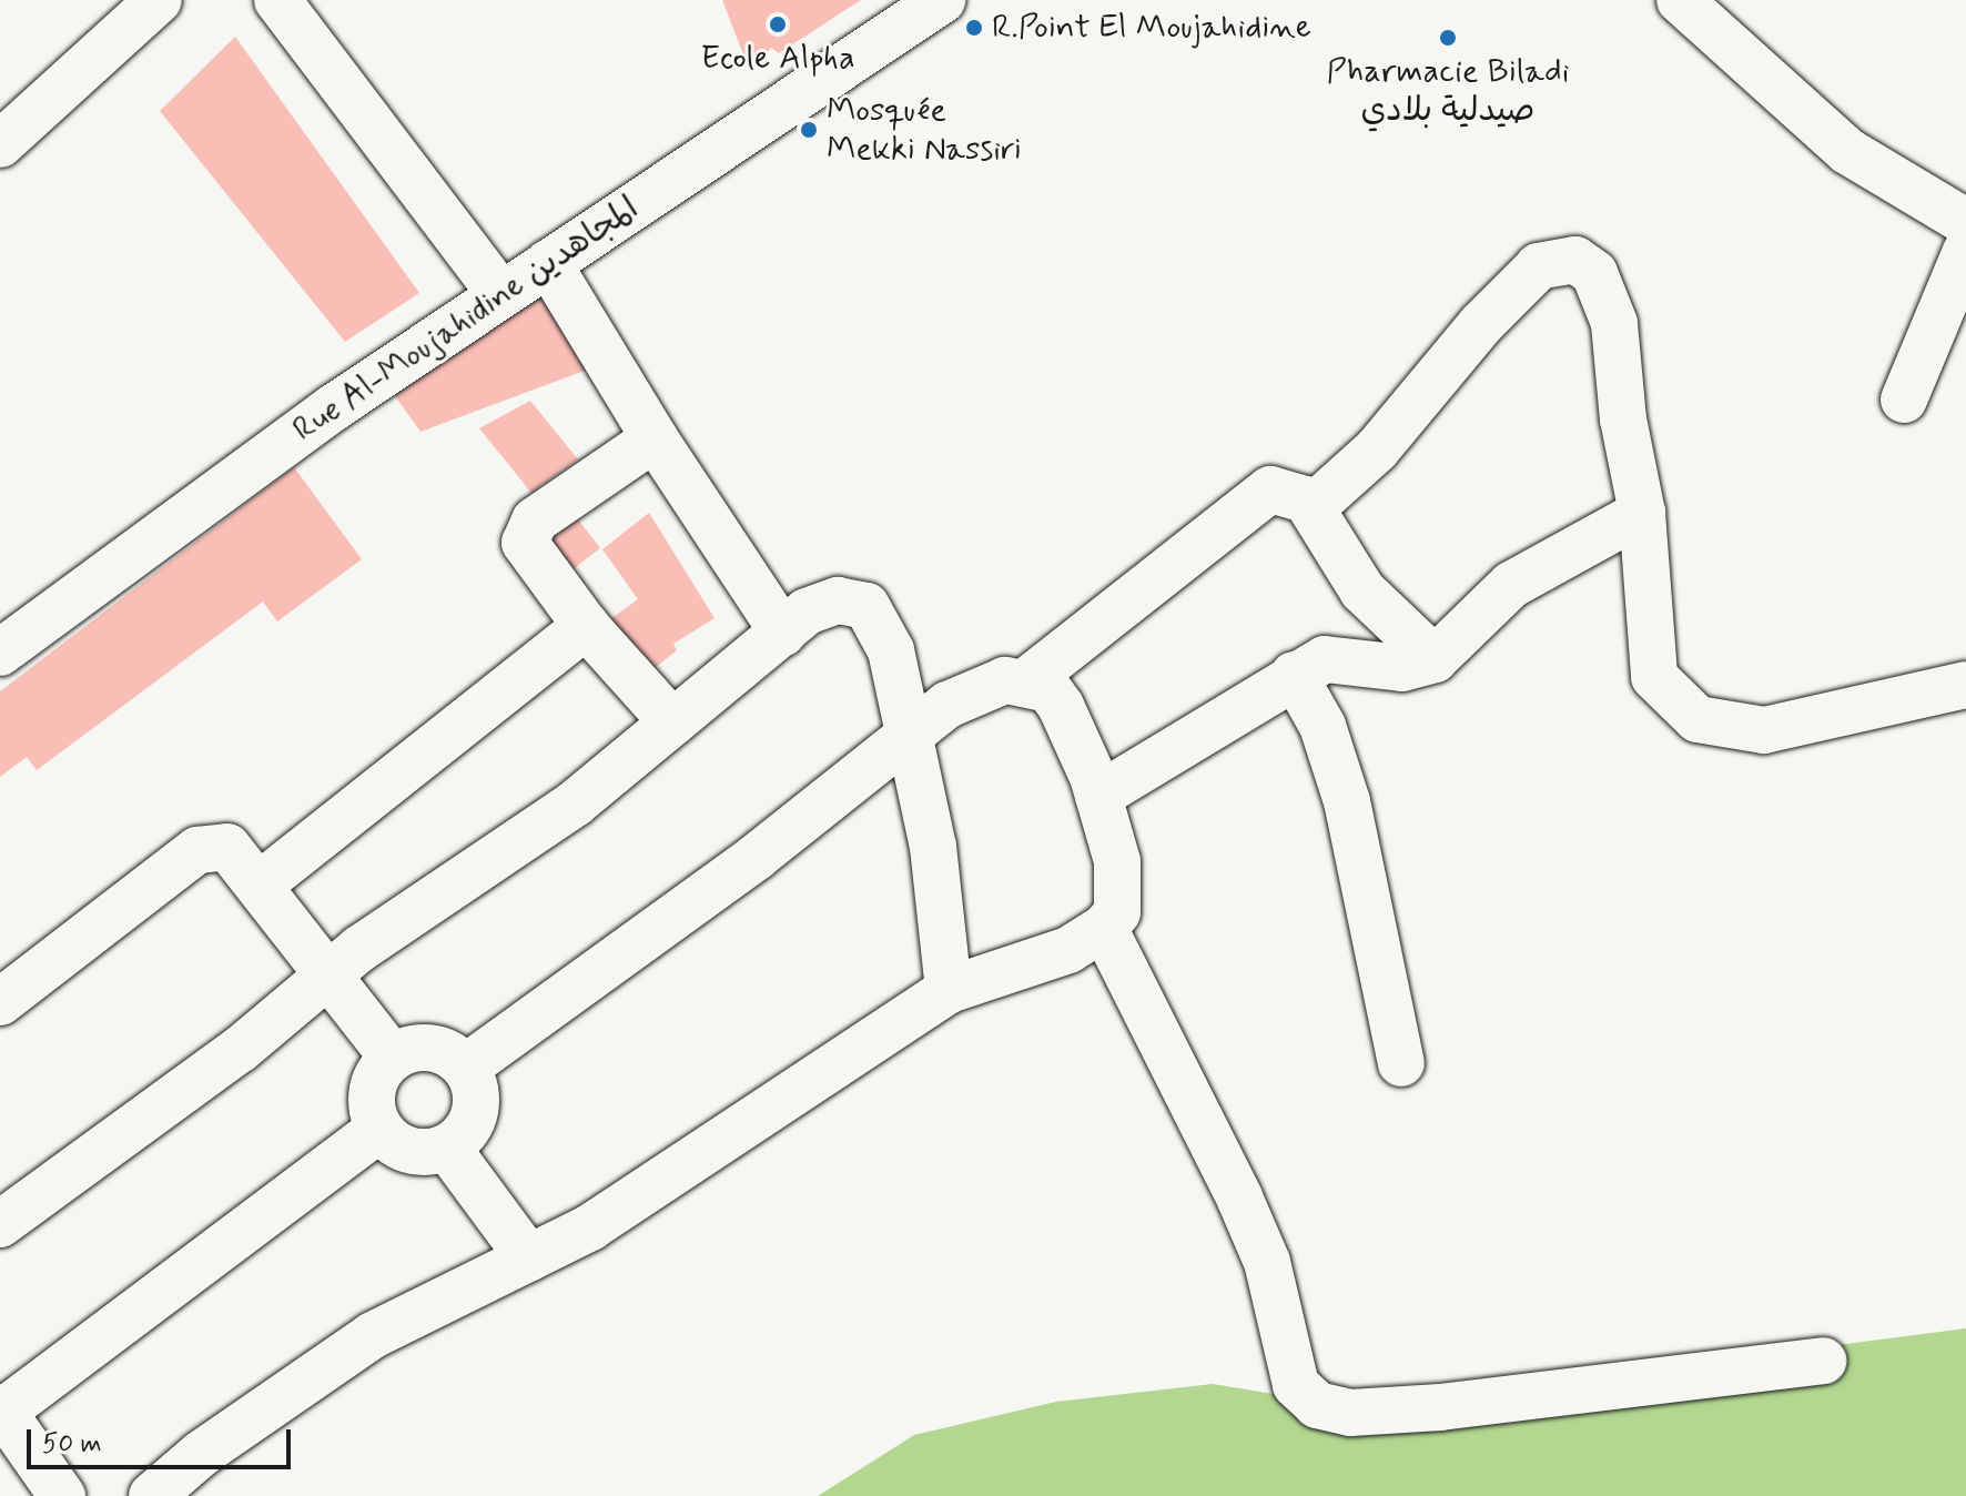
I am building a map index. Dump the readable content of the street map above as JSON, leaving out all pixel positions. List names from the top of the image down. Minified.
{"streets":{"street":["Rue Al-Moujahidine المجاهدين"]},"places":["Ecole Alpha","R.Point El Moujahidine","Pharmacie Biladi صيدلية بلادي","Mosquée Mekki Nassiri"],"scale_bar":"50 m"}
